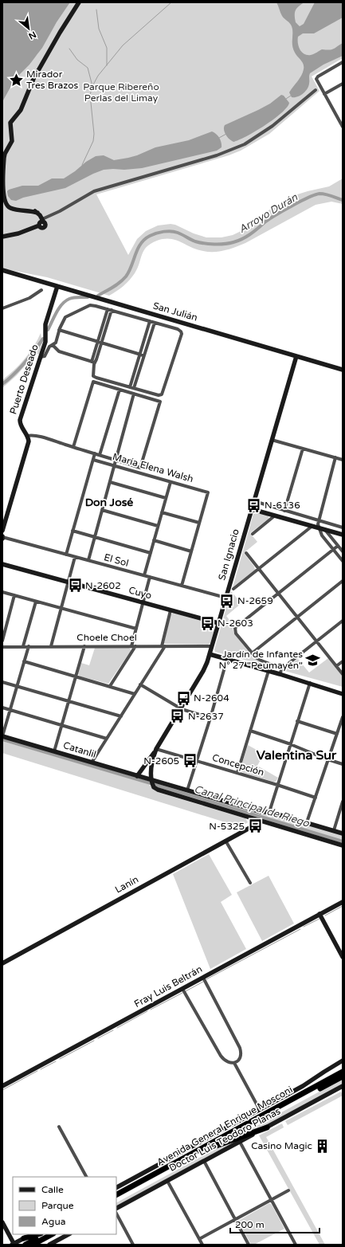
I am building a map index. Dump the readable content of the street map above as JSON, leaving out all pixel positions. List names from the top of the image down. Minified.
{"streets":{"highway":["Avenida General Enrique Mosconi"],"street":["San Julián","Puerto Deseado","María Elena Walsh","San Ignacio","El Sol","Cuyo","Choele Choel","Catanlil","Concepción","Lanín","Fray Luis Beltrán","Doctor Luis Teodoro Planas"]},"crossings":[["San Julián","Puerto Deseado"],["San Julián","San Ignacio"],["Puerto Deseado","María Elena Walsh"],["San Ignacio","El Sol"],["San Ignacio","Cuyo"],["San Ignacio","Choele Choel"],["San Ignacio","Catanlil"],["San Ignacio","Concepción"]],"districts":["Don José","Valentina Sur"],"water":["Arroyo Durán","Canal Principal de Riego"],"parks":["Parque Ribereño Perlas del Limay"],"places":{"place":["Mirador Tres Brazos"],"bus stop":["N-6136","N-2602","N-2659","N-2603","N-2604","N-2637","N-2605","N-5325"],"school or university":["Jardín de Infantes N° 27 \"Peumayén\""],"building":["Casino Magic"]},"legend":["Calle","Parque","Agua"],"scale_bar":"200 m","north":"bottom right"}
